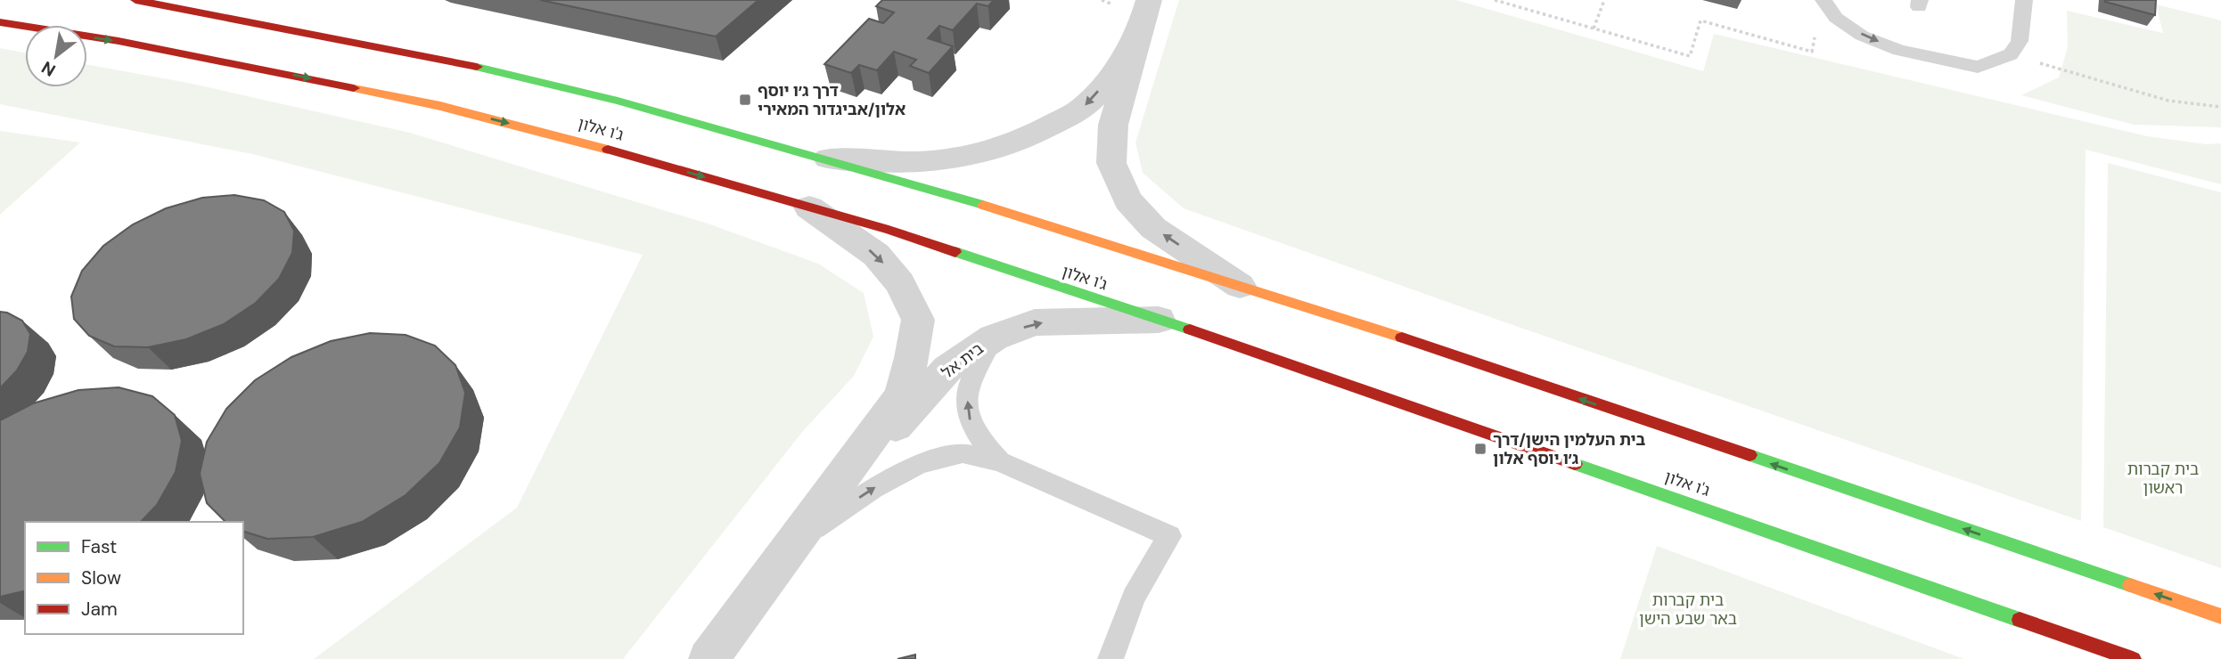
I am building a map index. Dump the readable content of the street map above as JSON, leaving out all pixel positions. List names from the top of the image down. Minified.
{"streets":{"main road":["ג'ו אלון"],"street":["בית אל"]},"crossings":[["ג'ו אלון","בית אל"]],"parks":["בית קברות ראשון","בית קברות באר שבע הישן"],"places":{"transit":["דרך ג׳ו יוסף אלון/אביגדור המאירי","בית העלמין הישן/דרך ג׳ו יוסף אלון"]},"legend":["Fast","Slow","Jam"],"north":"bottom left"}
